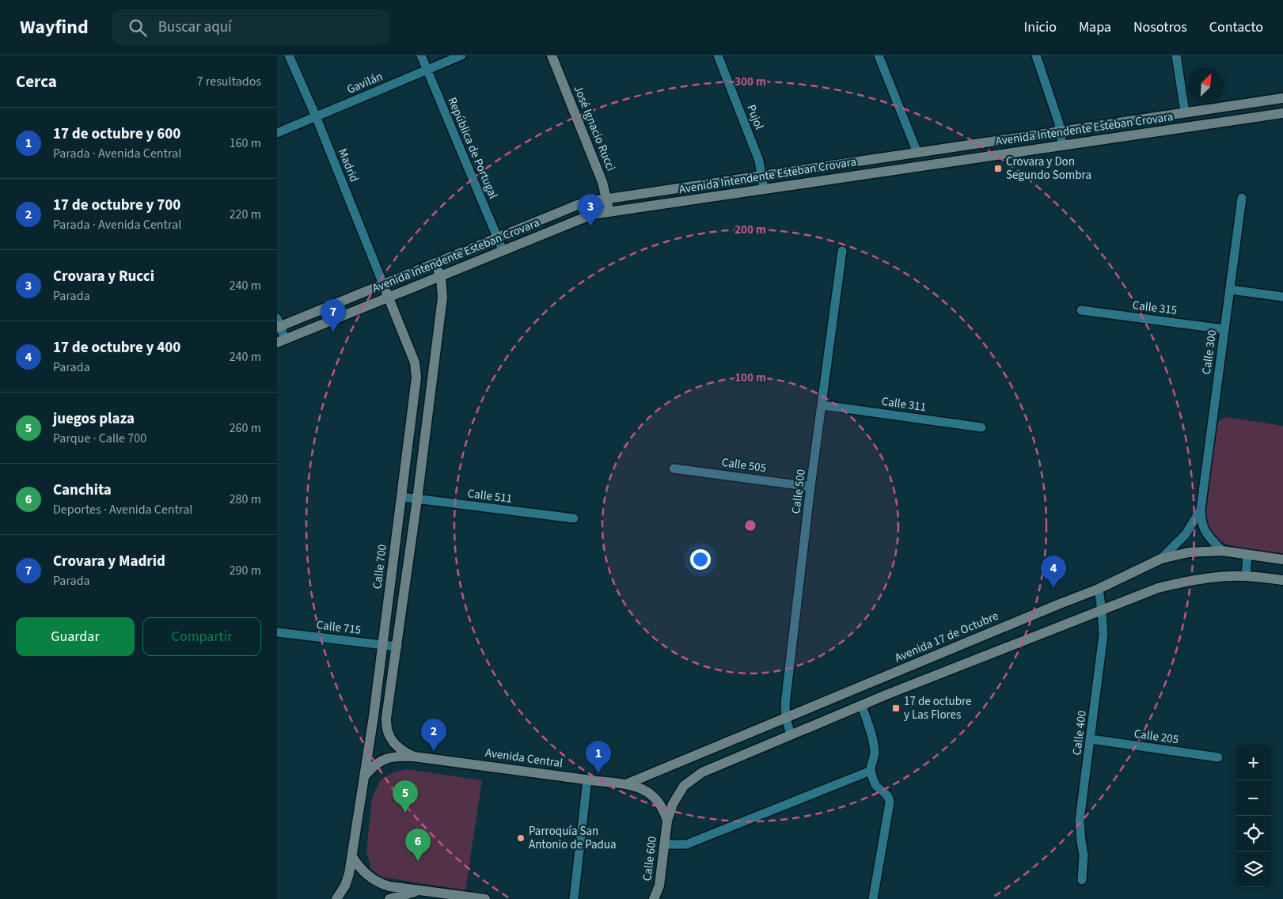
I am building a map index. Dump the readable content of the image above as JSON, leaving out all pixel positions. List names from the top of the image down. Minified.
{"streets":{"main road":["José Ignacio Rucci","Avenida Intendente Esteban Crovara","Calle 700","Avenida 17 de Octubre","Avenida Central","Calle 600"],"street":["Gavilán","Pujol","República de Portugal","Madrid","Calle 315","Calle 300","Calle 311","Calle 505","Calle 500","Calle 511","Calle 715","Calle 400","Calle 205"]},"crossings":[["Gavilán","República de Portugal"],["Gavilán","Madrid"],["Pujol","Avenida Intendente Esteban Crovara"],["José Ignacio Rucci","Avenida Intendente Esteban Crovara"],["Avenida Intendente Esteban Crovara","República de Portugal"],["Avenida Intendente Esteban Crovara","Madrid"],["Avenida Intendente Esteban Crovara","Calle 700"],["Madrid","Calle 700"],["Calle 315","Calle 300"],["Calle 311","Calle 500"],["Calle 505","Calle 500"],["Calle 500","Avenida 17 de Octubre"],["Calle 511","Calle 700"],["Calle 700","Calle 715"],["Calle 700","Avenida Central"],["Avenida 17 de Octubre","Calle 400"],["Avenida 17 de Octubre","Avenida Central"],["Calle 400","Calle 205"],["Avenida Central","Calle 600"]],"places":{"transit":["Crovara y Don Segundo Sombra","17 de octubre y Las Flores"],"other":["Parroquía San Antonio de Padua"]},"north":"top right","page":{"header":"Wayfind","search":"Buscar aquí","nav":["Inicio","Mapa","Nosotros","Contacto"],"heading":["Cerca","7 resultados"],"list":[{"mark":"1","name":"17 de octubre y 600","note":"Parada · Avenida Central","value":"160 m"},{"mark":"2","name":"17 de octubre y 700","note":"Parada · Avenida Central","value":"220 m"},{"mark":"3","name":"Crovara y Rucci","note":"Parada","value":"240 m"},{"mark":"4","name":"17 de octubre y 400","note":"Parada","value":"240 m"},{"mark":"5","name":"juegos plaza","note":"Parque · Calle 700","value":"260 m"},{"mark":"6","name":"Canchita","note":"Deportes · Avenida Central","value":"280 m"},{"mark":"7","name":"Crovara y Madrid","note":"Parada","value":"290 m"}],"pins":["3","7","4","2","1","5","6"],"buttons":["Guardar","Compartir"],"map_buttons":["+","−"]},"rings":["300 m","200 m","100 m"]}
